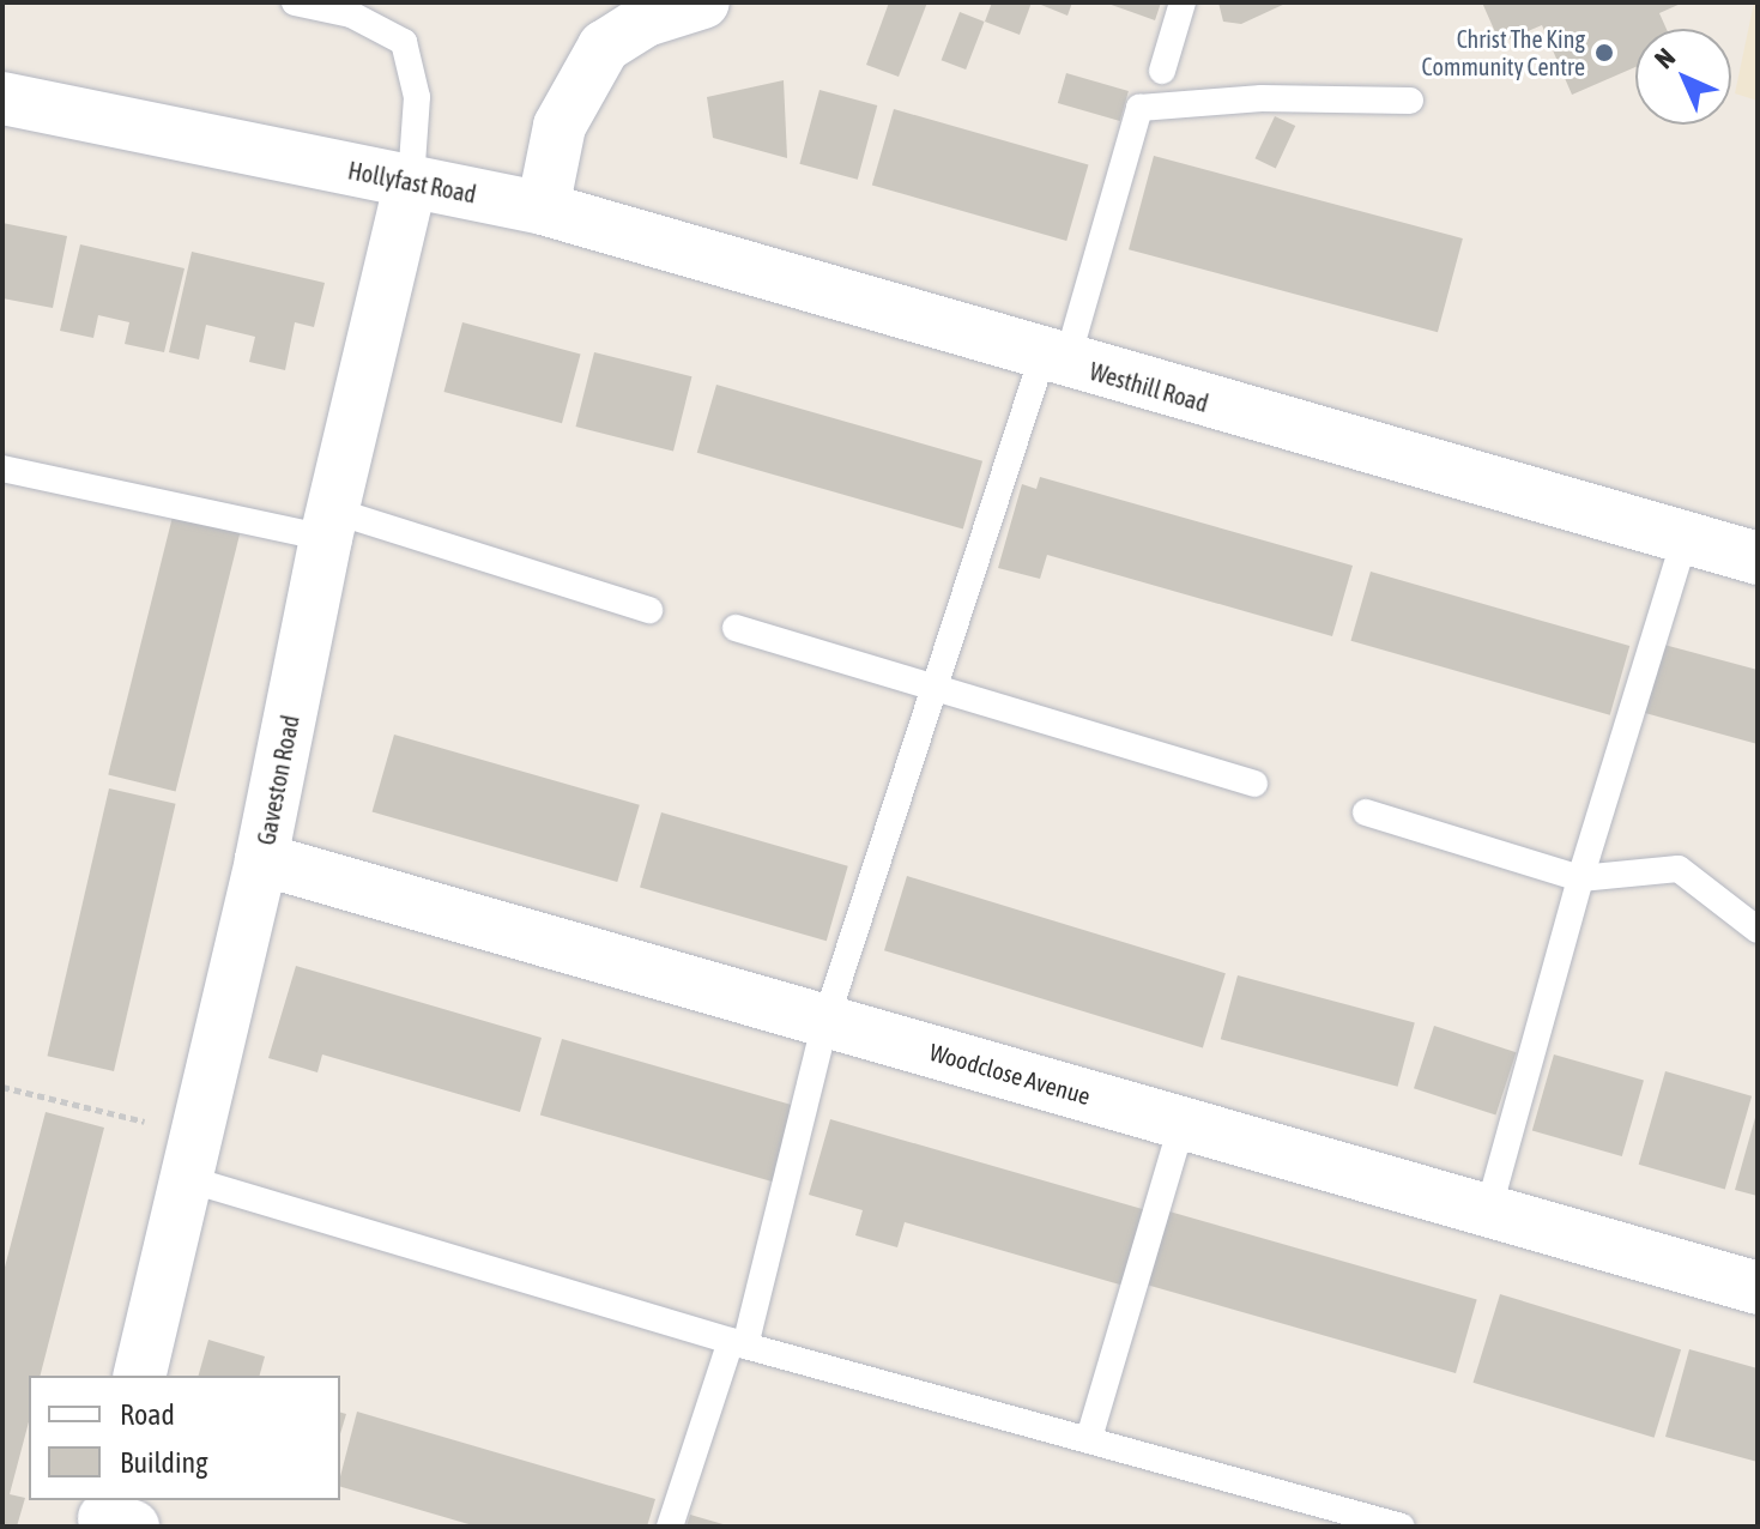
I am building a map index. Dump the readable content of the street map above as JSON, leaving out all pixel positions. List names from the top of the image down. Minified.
{"streets":{"street":["Hollyfast Road","Westhill Road","Gaveston Road","Woodclose Avenue"]},"crossings":[["Hollyfast Road","Westhill Road"],["Hollyfast Road","Gaveston Road"],["Gaveston Road","Woodclose Avenue"]],"places":["Christ The King Community Centre"],"legend":["Road","Building"],"north":"top left"}
